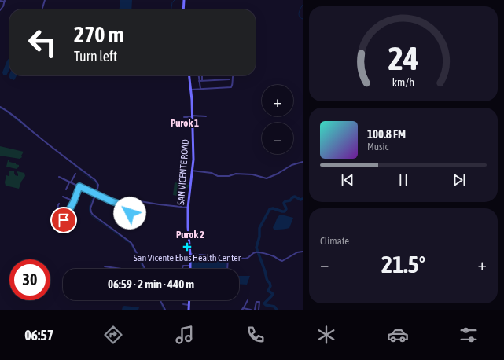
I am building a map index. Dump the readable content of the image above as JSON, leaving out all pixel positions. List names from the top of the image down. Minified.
{"streets":{"street":["SAN VICENTE ROAD"]},"districts":["Purok 1","Purok 2"],"places":{"health":["San Vicente Ebus Health Center"]},"page":{"turn":["270 m","Turn left"],"map_buttons":["+","−"],"song":["100.8 FM","Music"],"tile":"Climate","heat":["−","21.5°","+"],"limit":"30","trip":"06:59 · 2 min · 440 m","tabs":"06:57","gauge":["24","km/h"]}}
